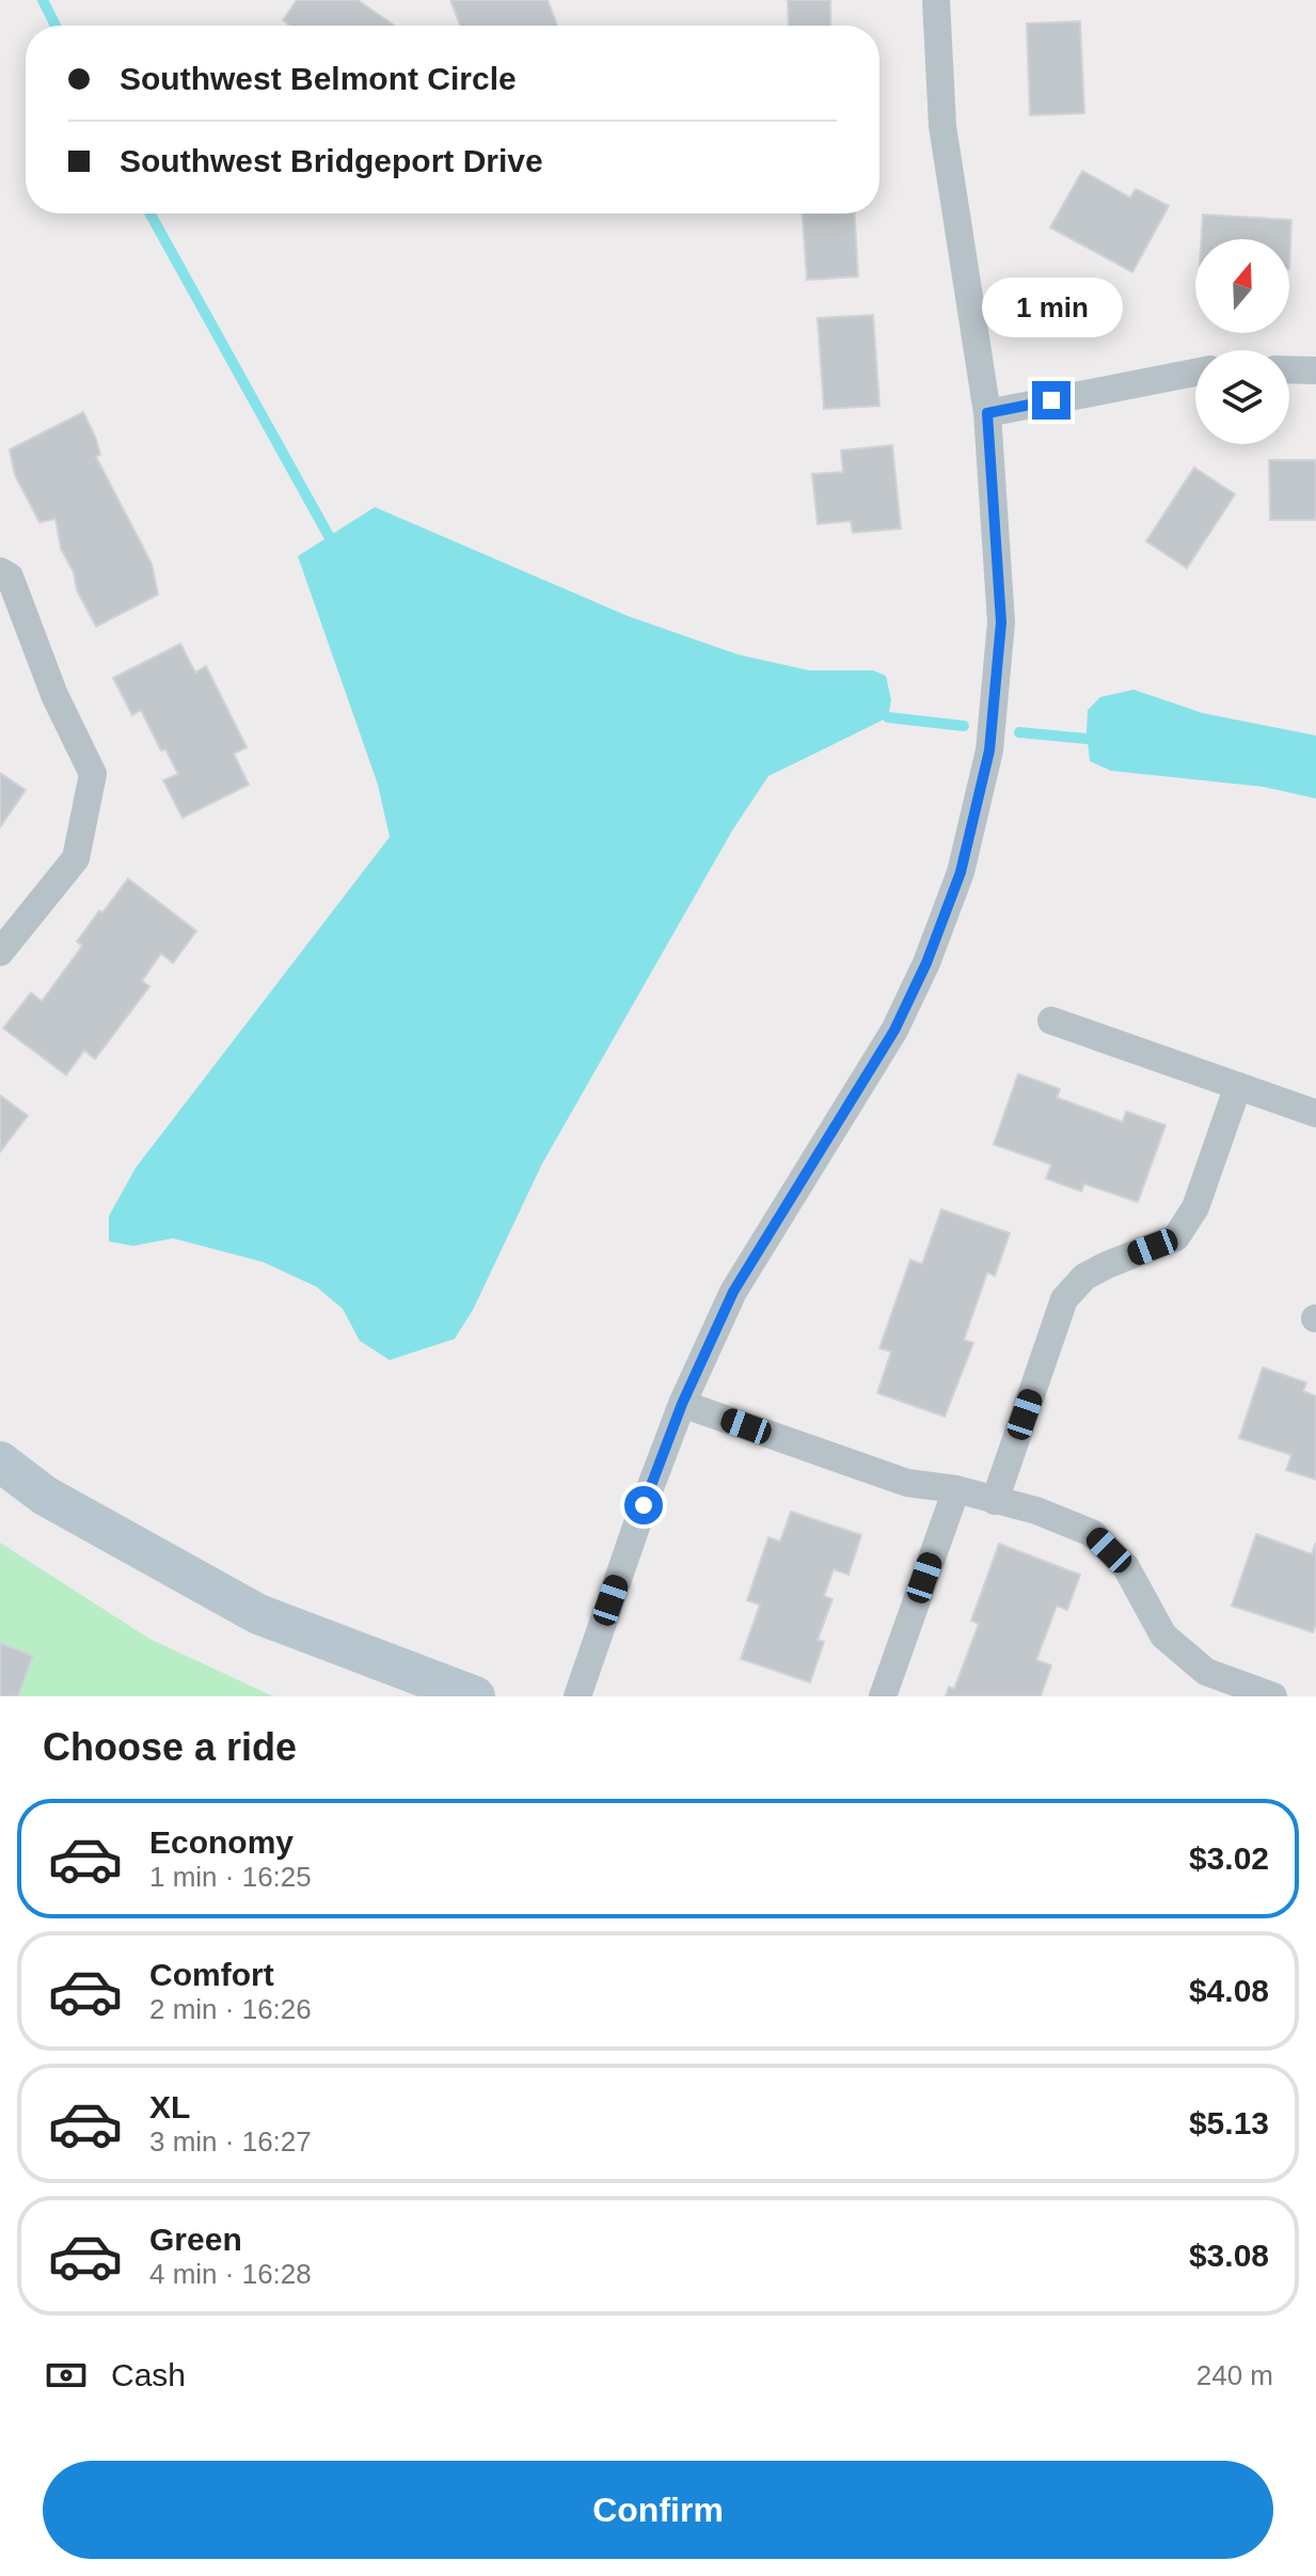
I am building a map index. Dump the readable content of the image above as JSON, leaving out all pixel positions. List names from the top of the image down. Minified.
{"north":"top","page":{"banner":["Southwest Belmont Circle","Southwest Bridgeport Drive"],"bubble":"1 min","heading":"Choose a ride","list":[{"name":"Economy","note":"1 min · 16:25","value":"$3.02"},{"name":"Comfort","note":"2 min · 16:26","value":"$4.08"},{"name":"XL","note":"3 min · 16:27","value":"$5.13"},{"name":"Green","note":"4 min · 16:28","value":"$3.08"}],"pay":["Cash","240 m"],"buttons":"Confirm"}}
